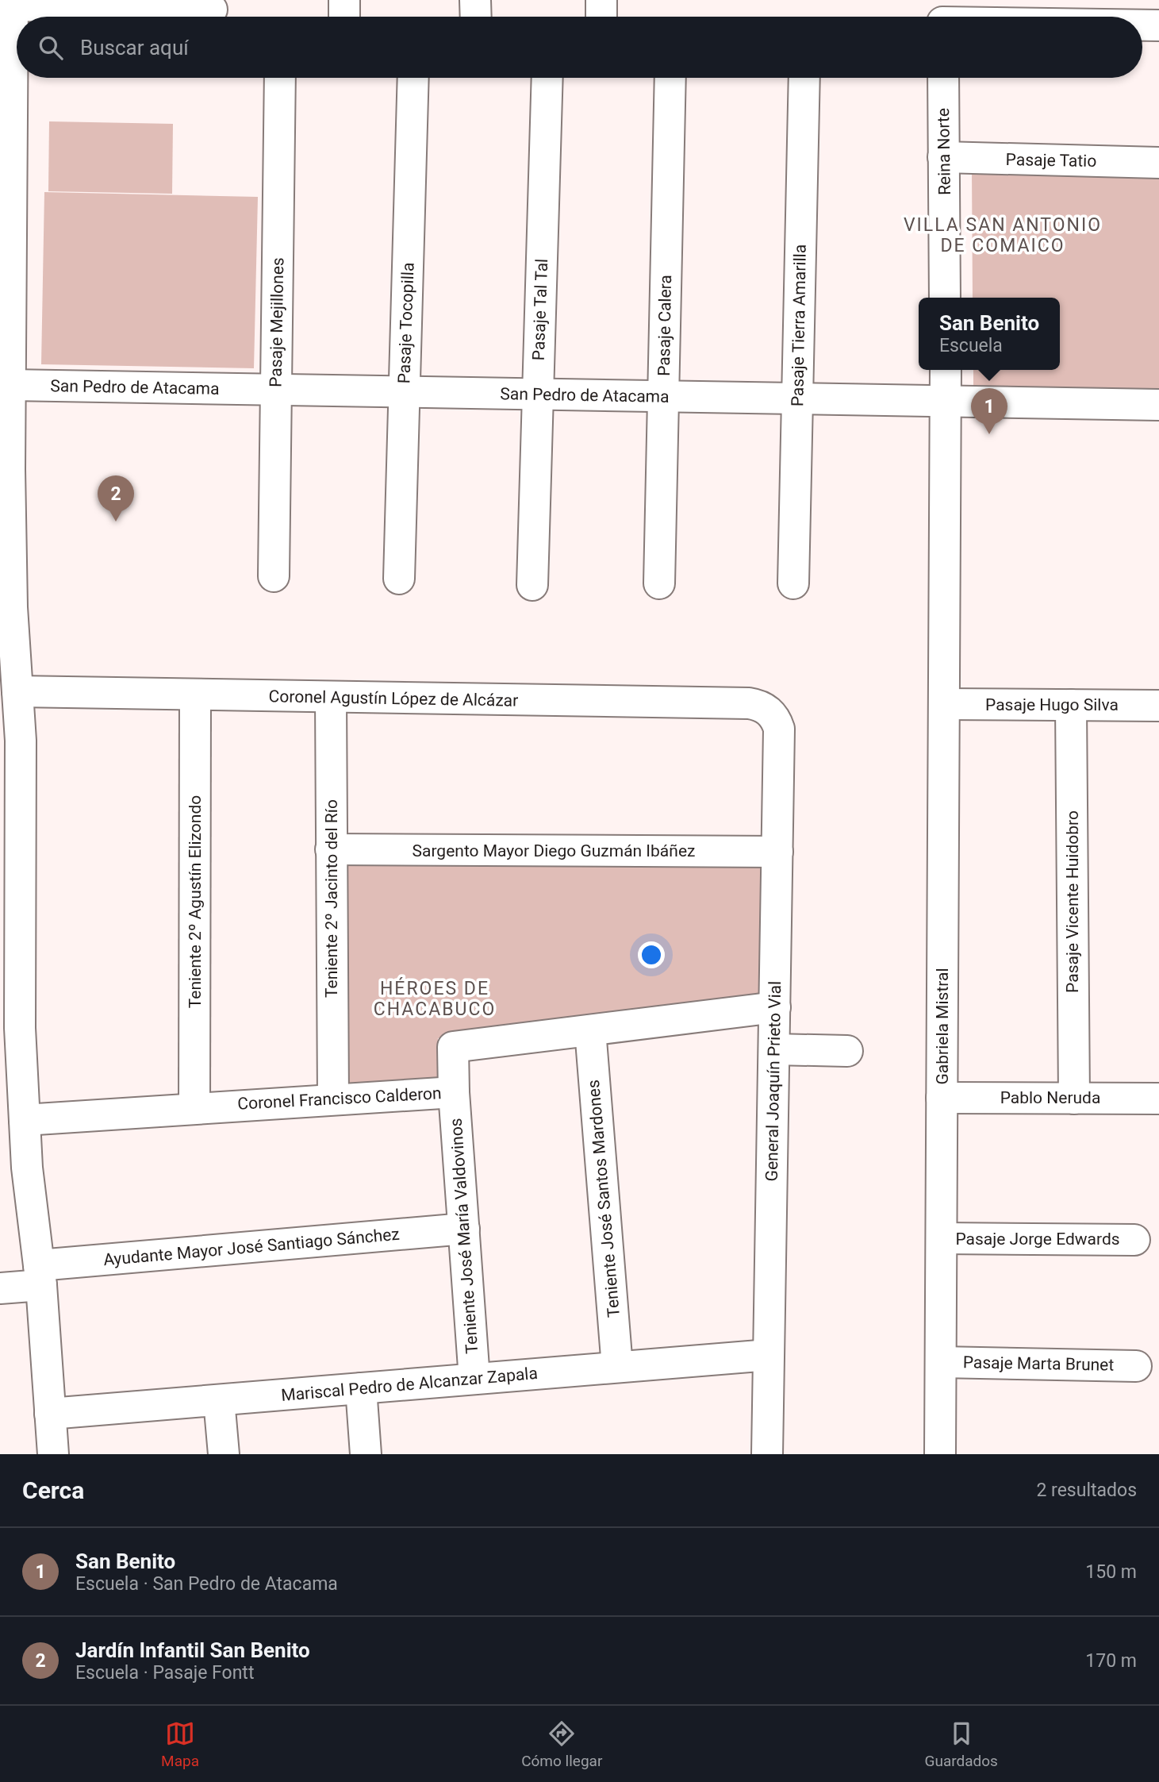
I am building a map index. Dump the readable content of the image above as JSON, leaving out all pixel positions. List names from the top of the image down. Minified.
{"streets":{"street":["Reina Norte","Pasaje Tatio","Pasaje Tal Tal","Pasaje Mejillones","Pasaje Tocopilla","Pasaje Calera","Pasaje Tierra Amarilla","San Pedro de Atacama","Coronel Agustín López de Alcázar","Pasaje Hugo Silva","Sargento Mayor Diego Guzmán Ibáñez","Teniente 2º Jacinto del Río","Teniente 2º Agustín Elizondo","Pasaje Vicente Huidobro","Gabriela Mistral","General Joaquín Prieto Vial","Pablo Neruda","Coronel Francisco Calderon","Teniente José Santos Mardones","Teniente José María Valdovinos","Pasaje Jorge Edwards","Ayudante Mayor José Santiago Sánchez","Pasaje Marta Brunet","Mariscal Pedro de Alcanzar Zapala"]},"crossings":[["Reina Norte","Pasaje Tatio"],["Pasaje Tal Tal","San Pedro de Atacama"],["Pasaje Mejillones","San Pedro de Atacama"],["Pasaje Tocopilla","San Pedro de Atacama"],["Pasaje Calera","San Pedro de Atacama"],["Pasaje Tierra Amarilla","San Pedro de Atacama"],["San Pedro de Atacama","Gabriela Mistral"],["Coronel Agustín López de Alcázar","Teniente 2º Jacinto del Río"],["Coronel Agustín López de Alcázar","Teniente 2º Agustín Elizondo"],["Coronel Agustín López de Alcázar","General Joaquín Prieto Vial"],["Pasaje Hugo Silva","Pasaje Vicente Huidobro"],["Pasaje Hugo Silva","Gabriela Mistral"],["Sargento Mayor Diego Guzmán Ibáñez","Teniente 2º Jacinto del Río"],["Sargento Mayor Diego Guzmán Ibáñez","General Joaquín Prieto Vial"],["Teniente 2º Jacinto del Río","Coronel Francisco Calderon"],["Teniente 2º Agustín Elizondo","Coronel Francisco Calderon"],["Pasaje Vicente Huidobro","Pablo Neruda"],["Gabriela Mistral","Pablo Neruda"],["Gabriela Mistral","Pasaje Jorge Edwards"],["Gabriela Mistral","Pasaje Marta Brunet"],["General Joaquín Prieto Vial","Coronel Francisco Calderon"],["General Joaquín Prieto Vial","Mariscal Pedro de Alcanzar Zapala"],["Coronel Francisco Calderon","Teniente José Santos Mardones"],["Coronel Francisco Calderon","Teniente José María Valdovinos"],["Teniente José Santos Mardones","Mariscal Pedro de Alcanzar Zapala"],["Teniente José María Valdovinos","Ayudante Mayor José Santiago Sánchez"],["Teniente José María Valdovinos","Mariscal Pedro de Alcanzar Zapala"]],"districts":["VILLA SAN ANTONIO DE COMAICO","HÉROES DE CHACABUCO"],"page":{"search":"Buscar aquí","popup":["San Benito","Escuela"],"pins":["1","2"],"heading":["Cerca","2 resultados"],"list":[{"mark":"1","name":"San Benito","note":"Escuela · San Pedro de Atacama","value":"150 m"},{"mark":"2","name":"Jardín Infantil San Benito","note":"Escuela · Pasaje Fontt","value":"170 m"}],"nav":["Mapa","Cómo llegar","Guardados"]}}
